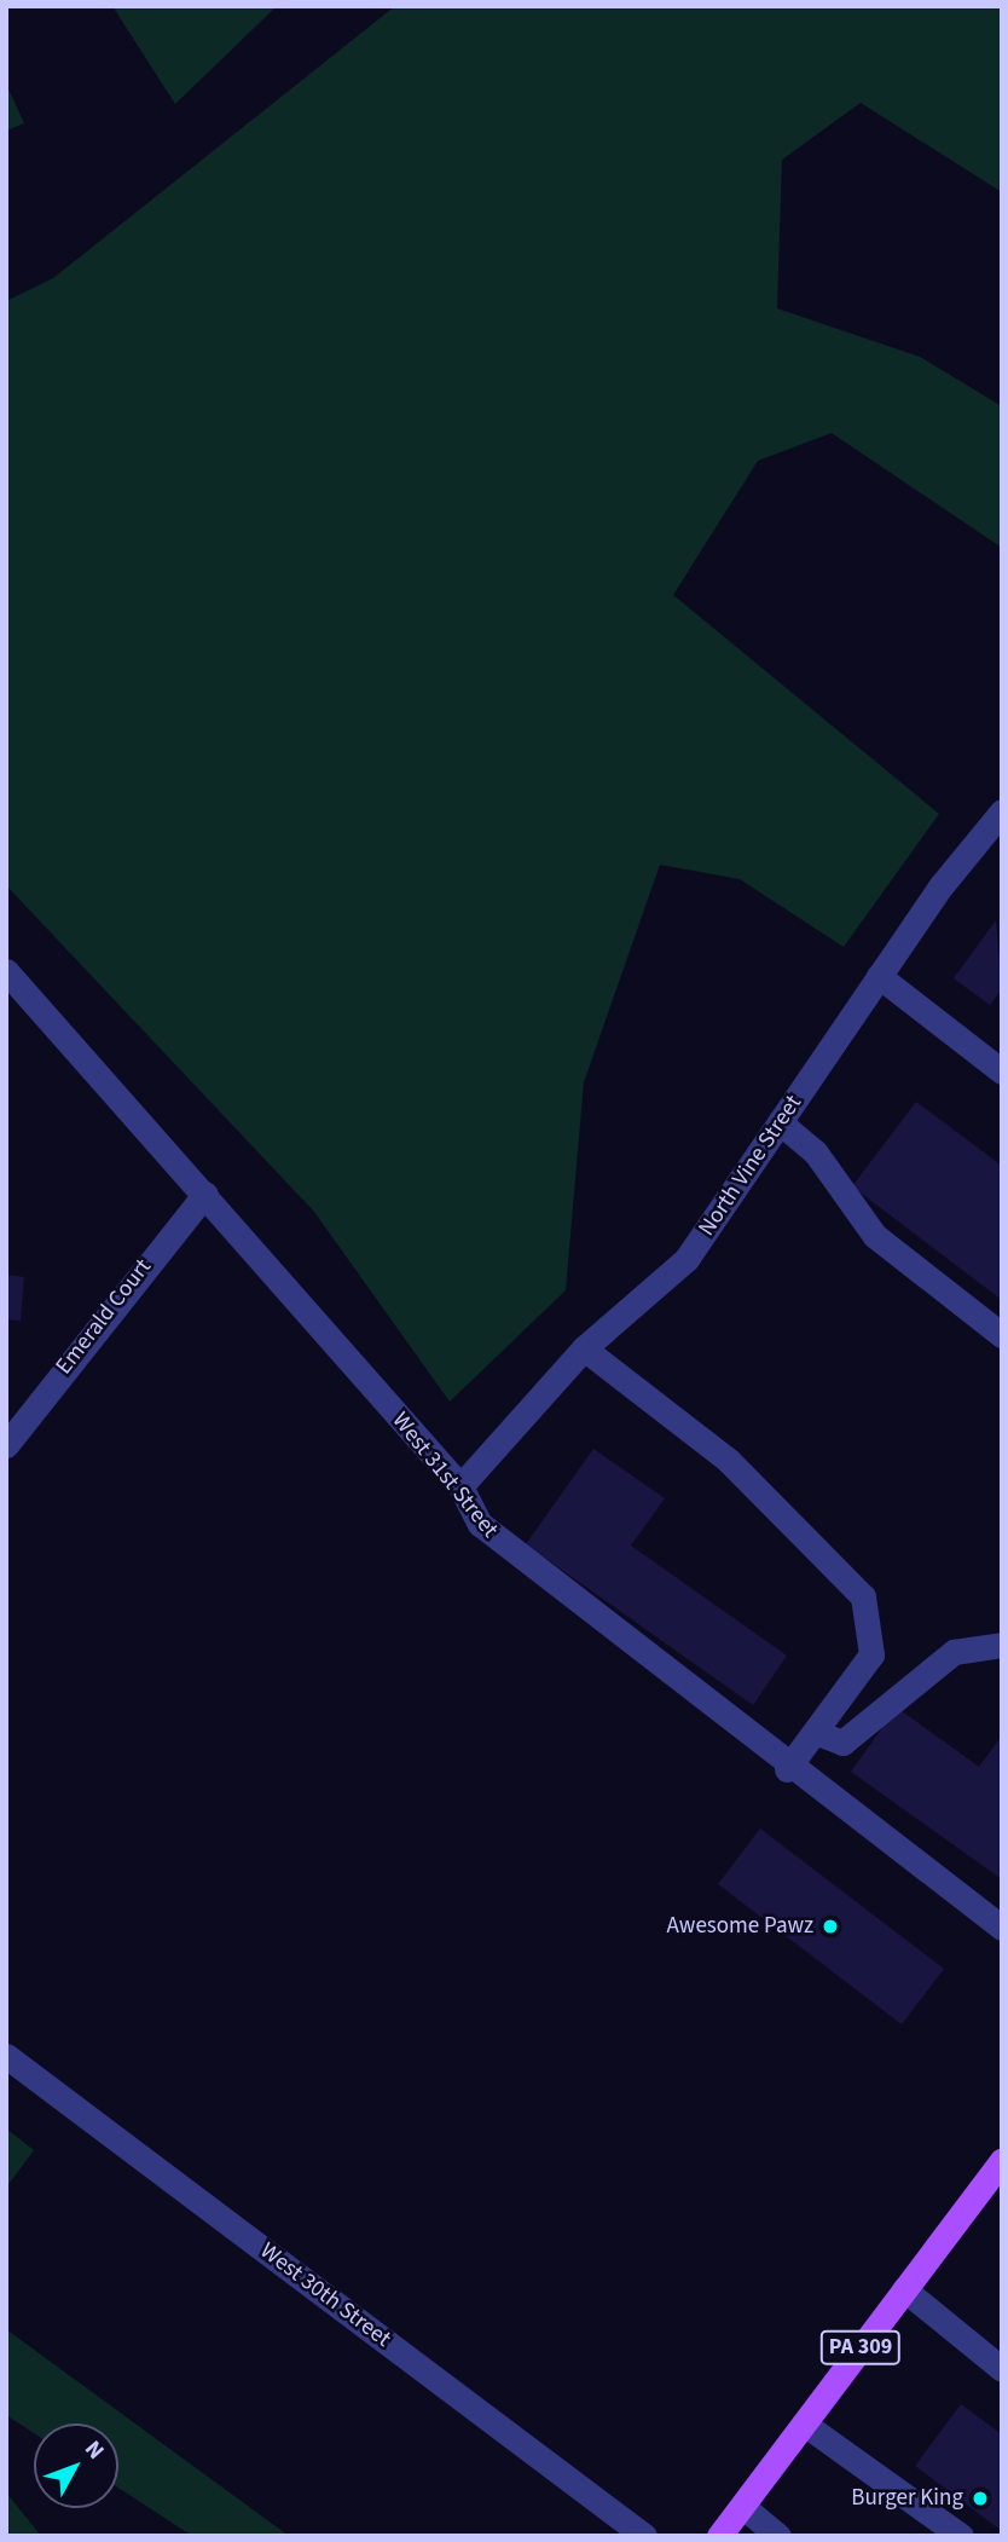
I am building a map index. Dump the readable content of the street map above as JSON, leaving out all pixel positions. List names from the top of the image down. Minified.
{"streets":{"main road":["PA 309"],"street":["North Vine Street","Emerald Court","West 31st Street","West 30th Street"]},"crossings":[["North Vine Street","West 31st Street"],["Emerald Court","West 31st Street"]],"places":["Awesome Pawz","Burger King"],"north":"top right"}
